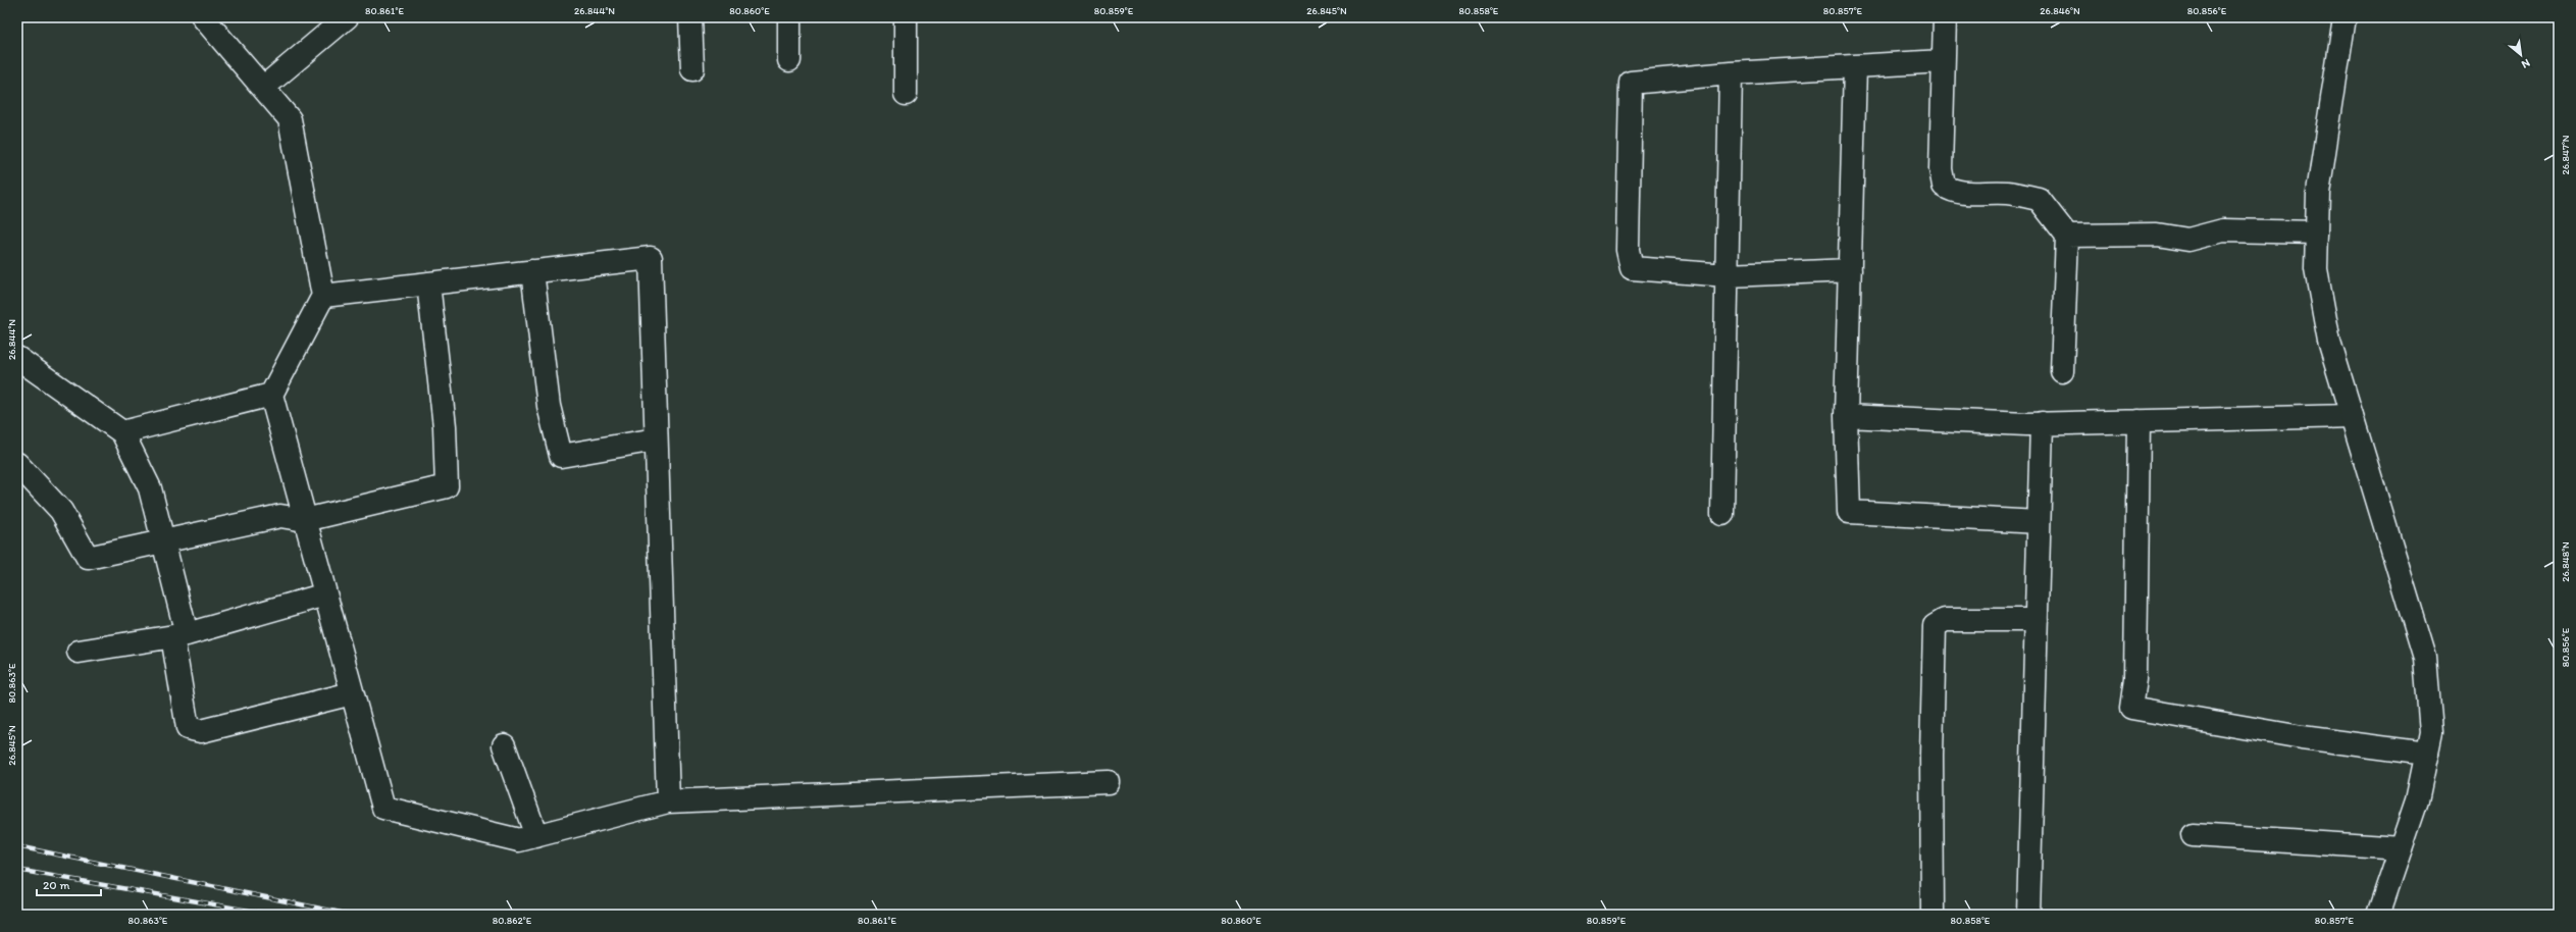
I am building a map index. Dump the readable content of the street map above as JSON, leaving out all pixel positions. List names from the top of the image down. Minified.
{"scale_bar":"20 m","north":"bottom right","coordinates":["80.861°E","26.844°N","80.860°E","80.859°E","26.845°N","80.858°E","80.857°E","26.846°N","80.856°E","26.847°N","26.848°N","80.863°E","80.862°E"]}
